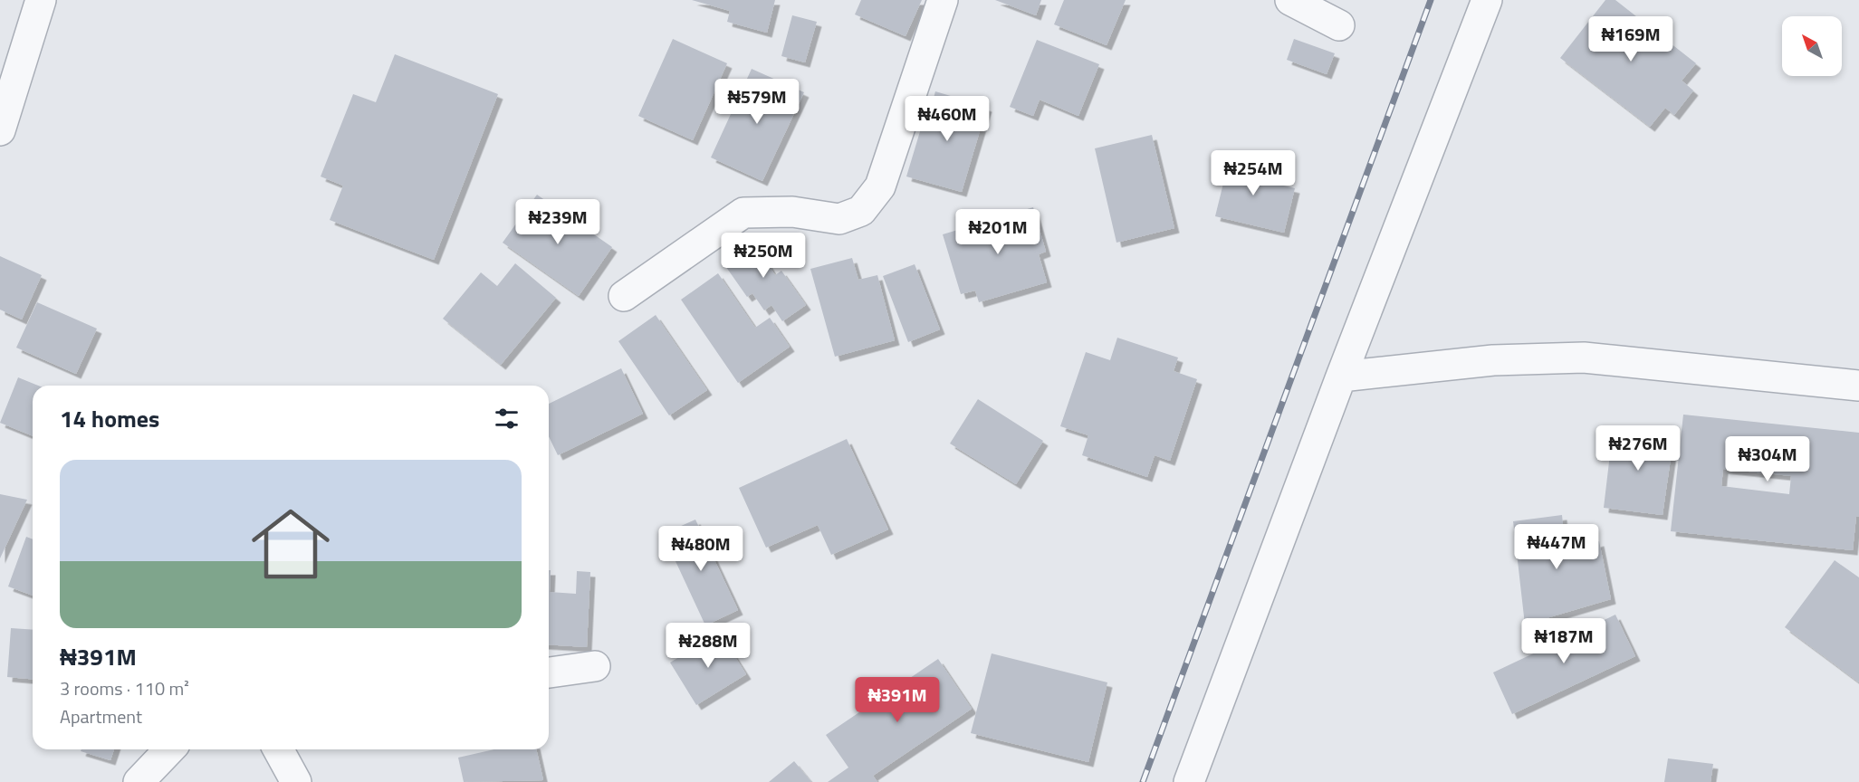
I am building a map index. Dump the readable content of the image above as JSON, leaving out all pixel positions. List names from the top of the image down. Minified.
{"north":"top left","page":{"price":["₦169M","₦579M","₦460M","₦254M","₦239M","₦201M","₦250M","₦276M","₦304M","₦447M","₦480M","₦187M","₦288M","₦391M"],"heading":"14 homes","list":[{"name":"₦391M","note":"3 rooms · 110 m² · Apartment"}]}}
